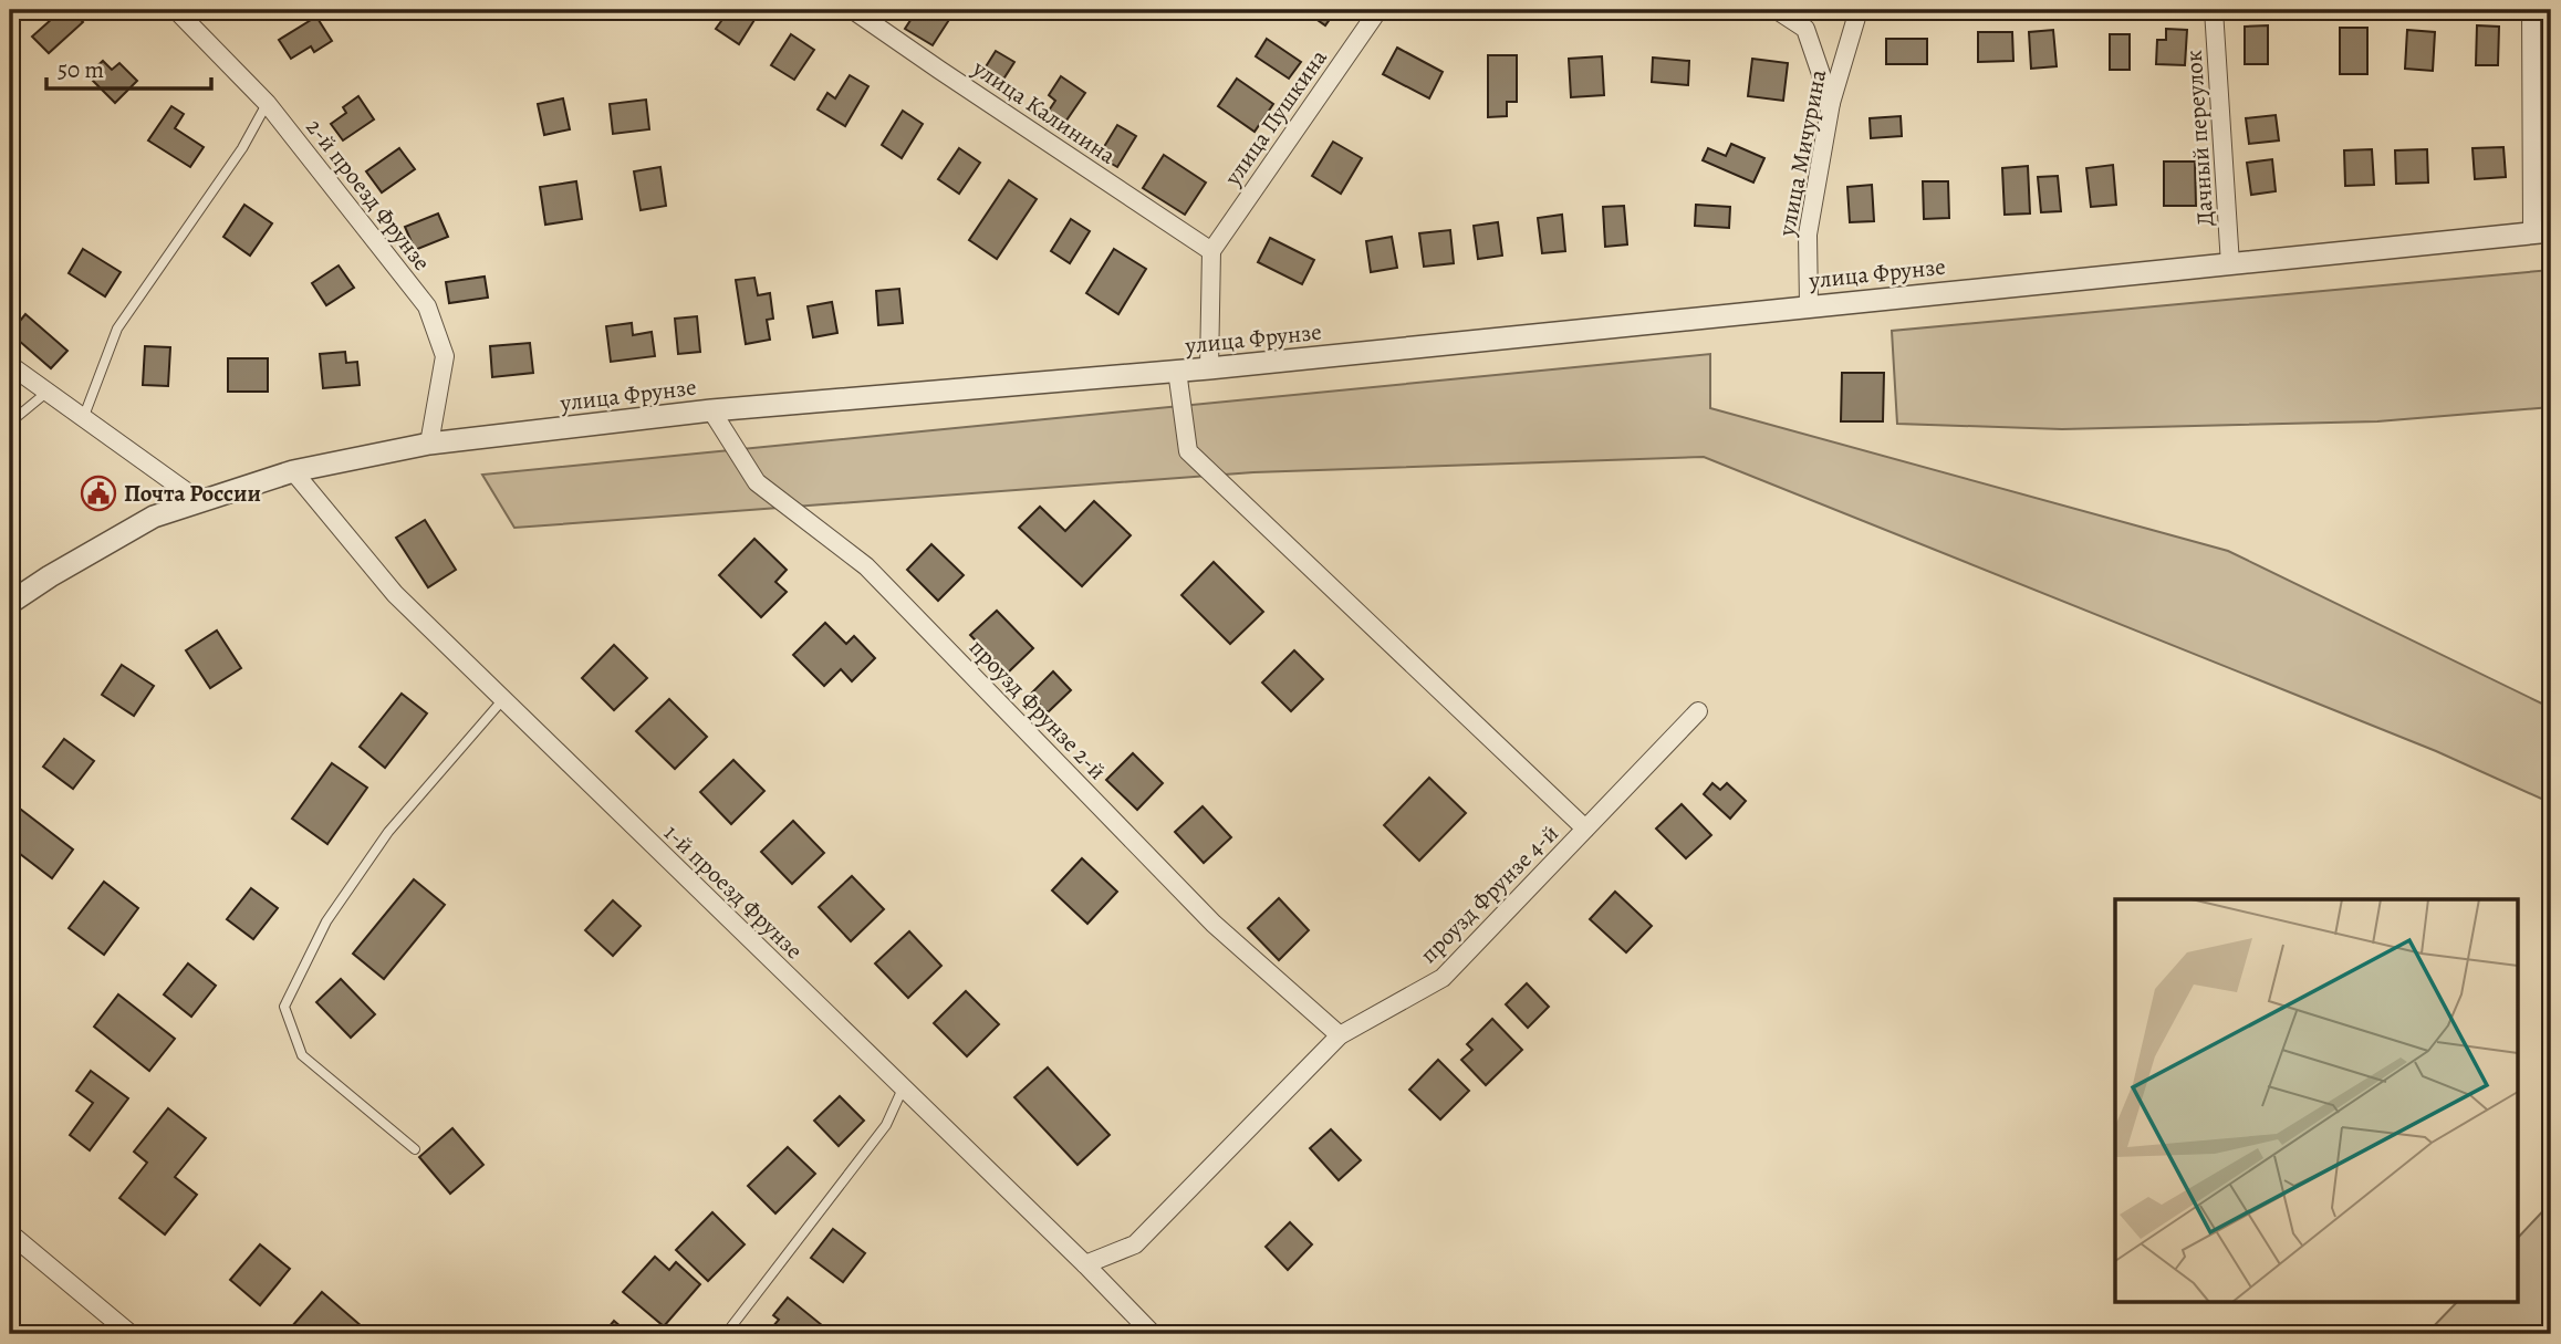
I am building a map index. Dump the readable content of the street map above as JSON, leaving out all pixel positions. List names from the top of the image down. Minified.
{"streets":{"street":["улица Калинина","улица Пушкина","Дачный переулок","улица Мичурина","2-й проезд Фрунзе","улица Фрунзе","проузд Фрунзе 2-й","1-й проезд Фрунзе","проузд Фрунзе 4-й"]},"crossings":[["улица Калинина","улица Пушкина"],["Дачный переулок","улица Фрунзе"],["улица Мичурина","улица Фрунзе"],["2-й проезд Фрунзе","улица Фрунзе"],["улица Фрунзе","проузд Фрунзе 2-й"],["улица Фрунзе","1-й проезд Фрунзе"],["проузд Фрунзе 2-й","проузд Фрунзе 4-й"],["1-й проезд Фрунзе","проузд Фрунзе 4-й"]],"places":{"public building":["Почта России"]},"scale_bar":"50 m"}
